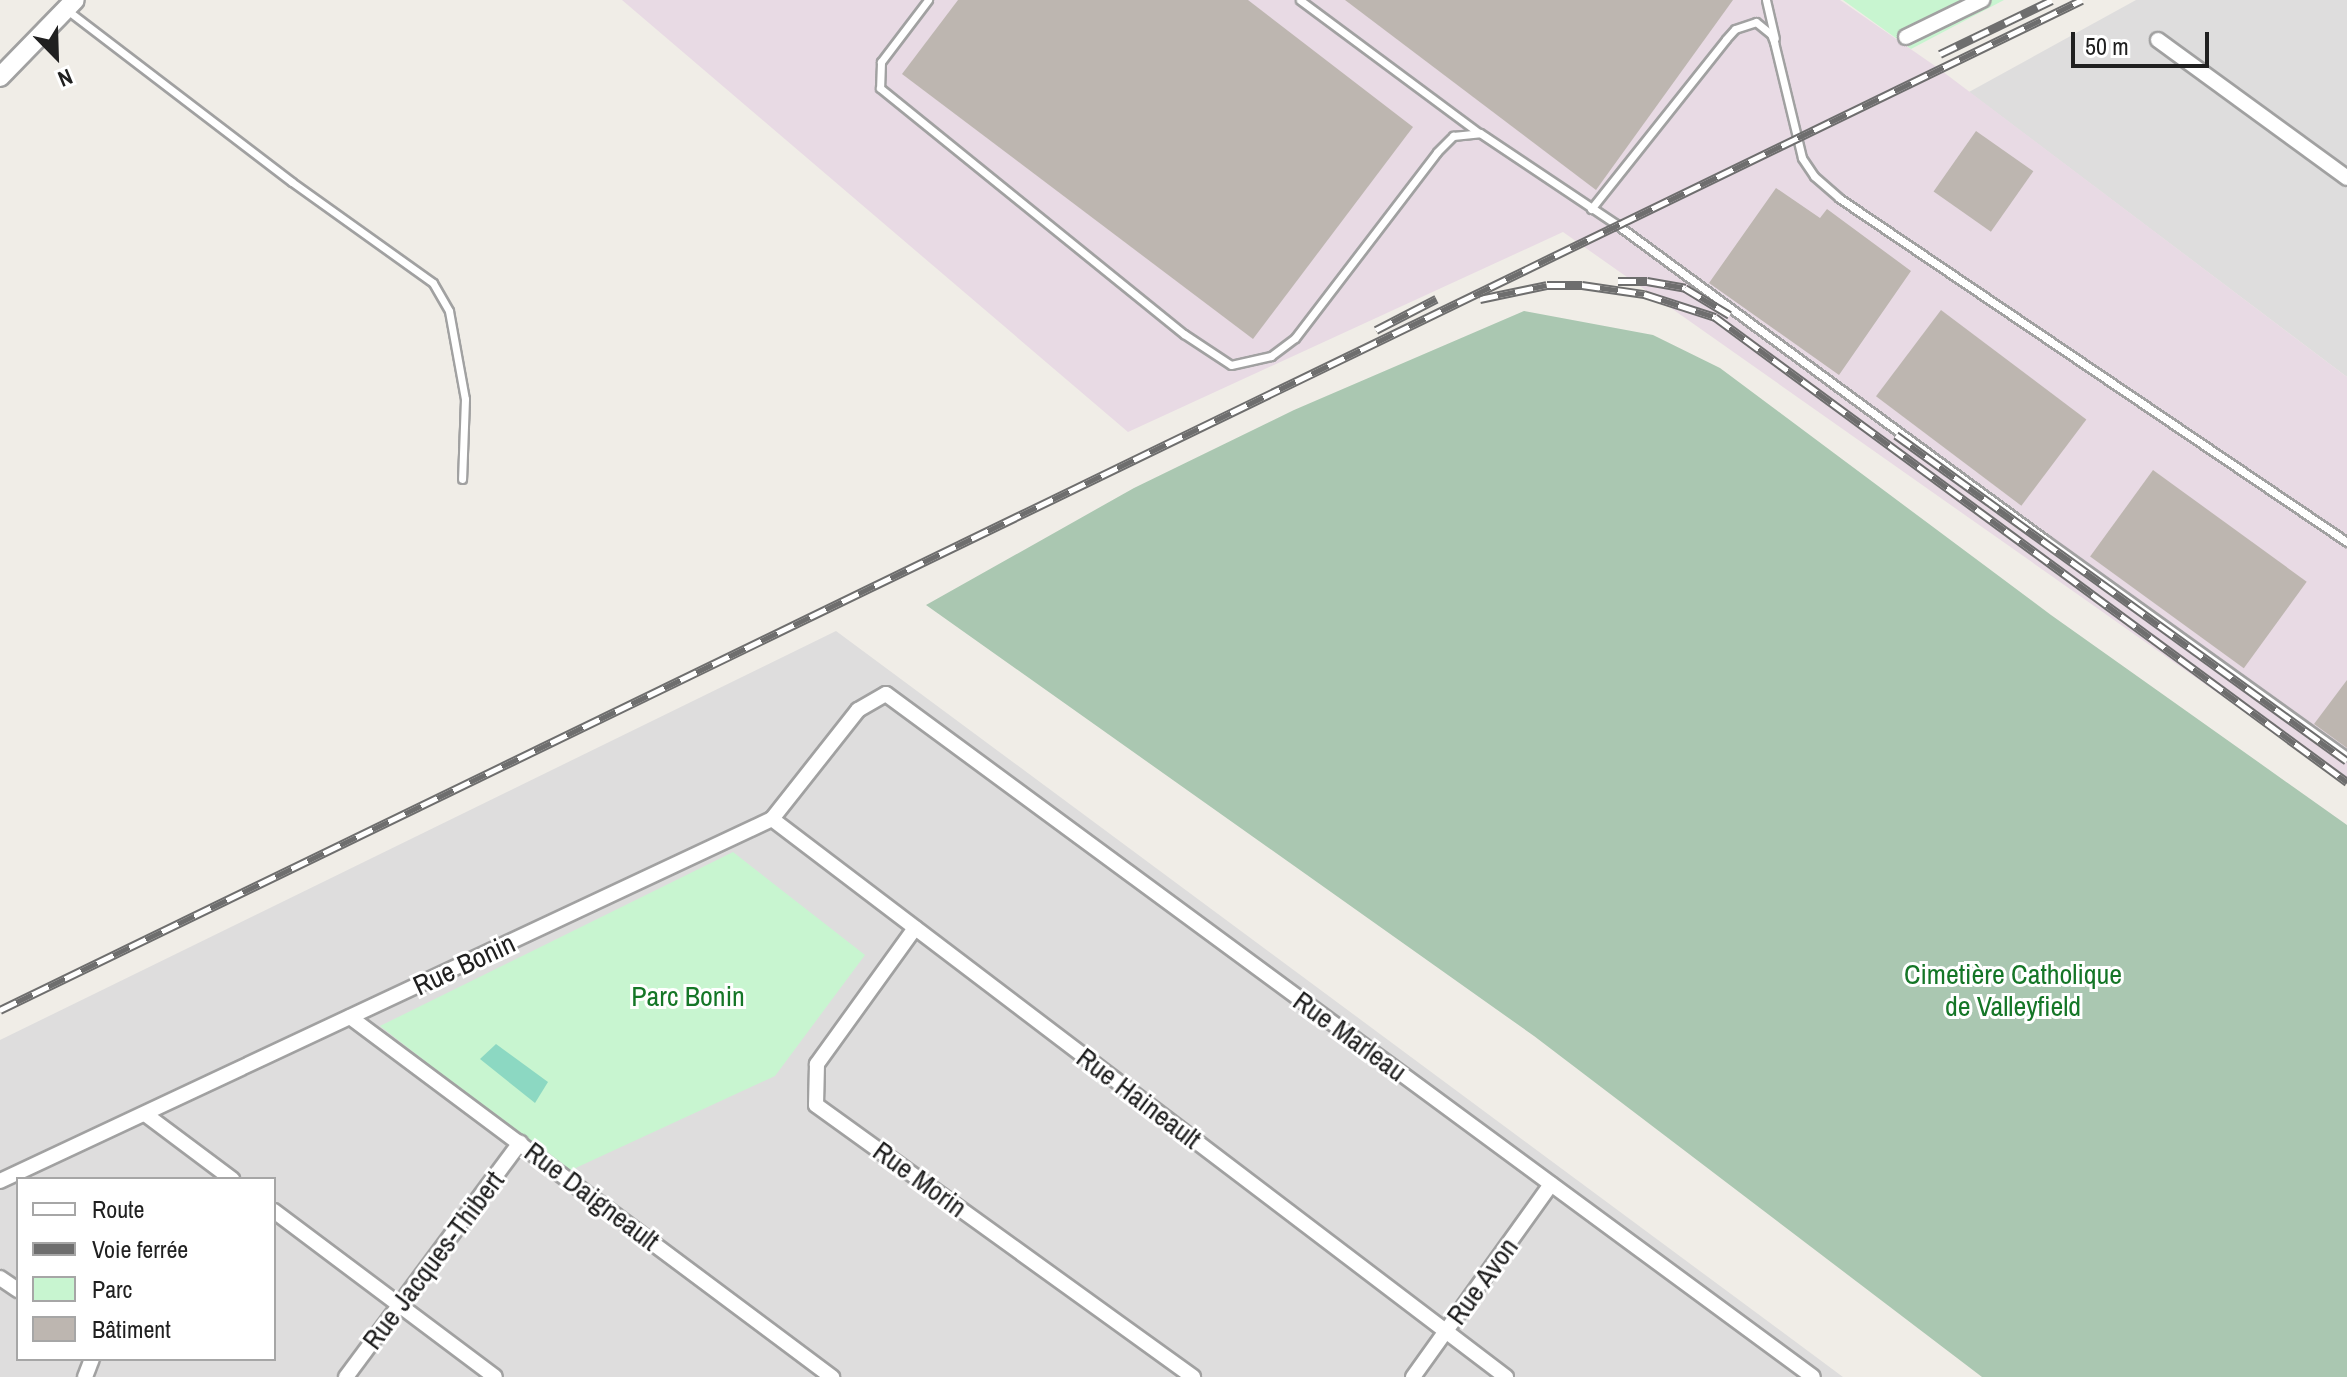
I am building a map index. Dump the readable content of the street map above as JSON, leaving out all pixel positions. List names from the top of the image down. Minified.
{"streets":{"street":["Rue Bonin","Rue Marleau","Rue Haineault","Rue Morin","Rue Daigneault","Rue Jacques-Thibert","Rue Avon"]},"crossings":[["Rue Bonin","Rue Marleau"],["Rue Bonin","Rue Haineault"],["Rue Bonin","Rue Daigneault"],["Rue Marleau","Rue Avon"],["Rue Haineault","Rue Morin"],["Rue Haineault","Rue Avon"],["Rue Daigneault","Rue Jacques-Thibert"]],"parks":["Cimetière Catholique de Valleyfield","Parc Bonin"],"legend":["Route","Voie ferrée","Parc","Bâtiment"],"scale_bar":"50 m","north":"bottom right"}
